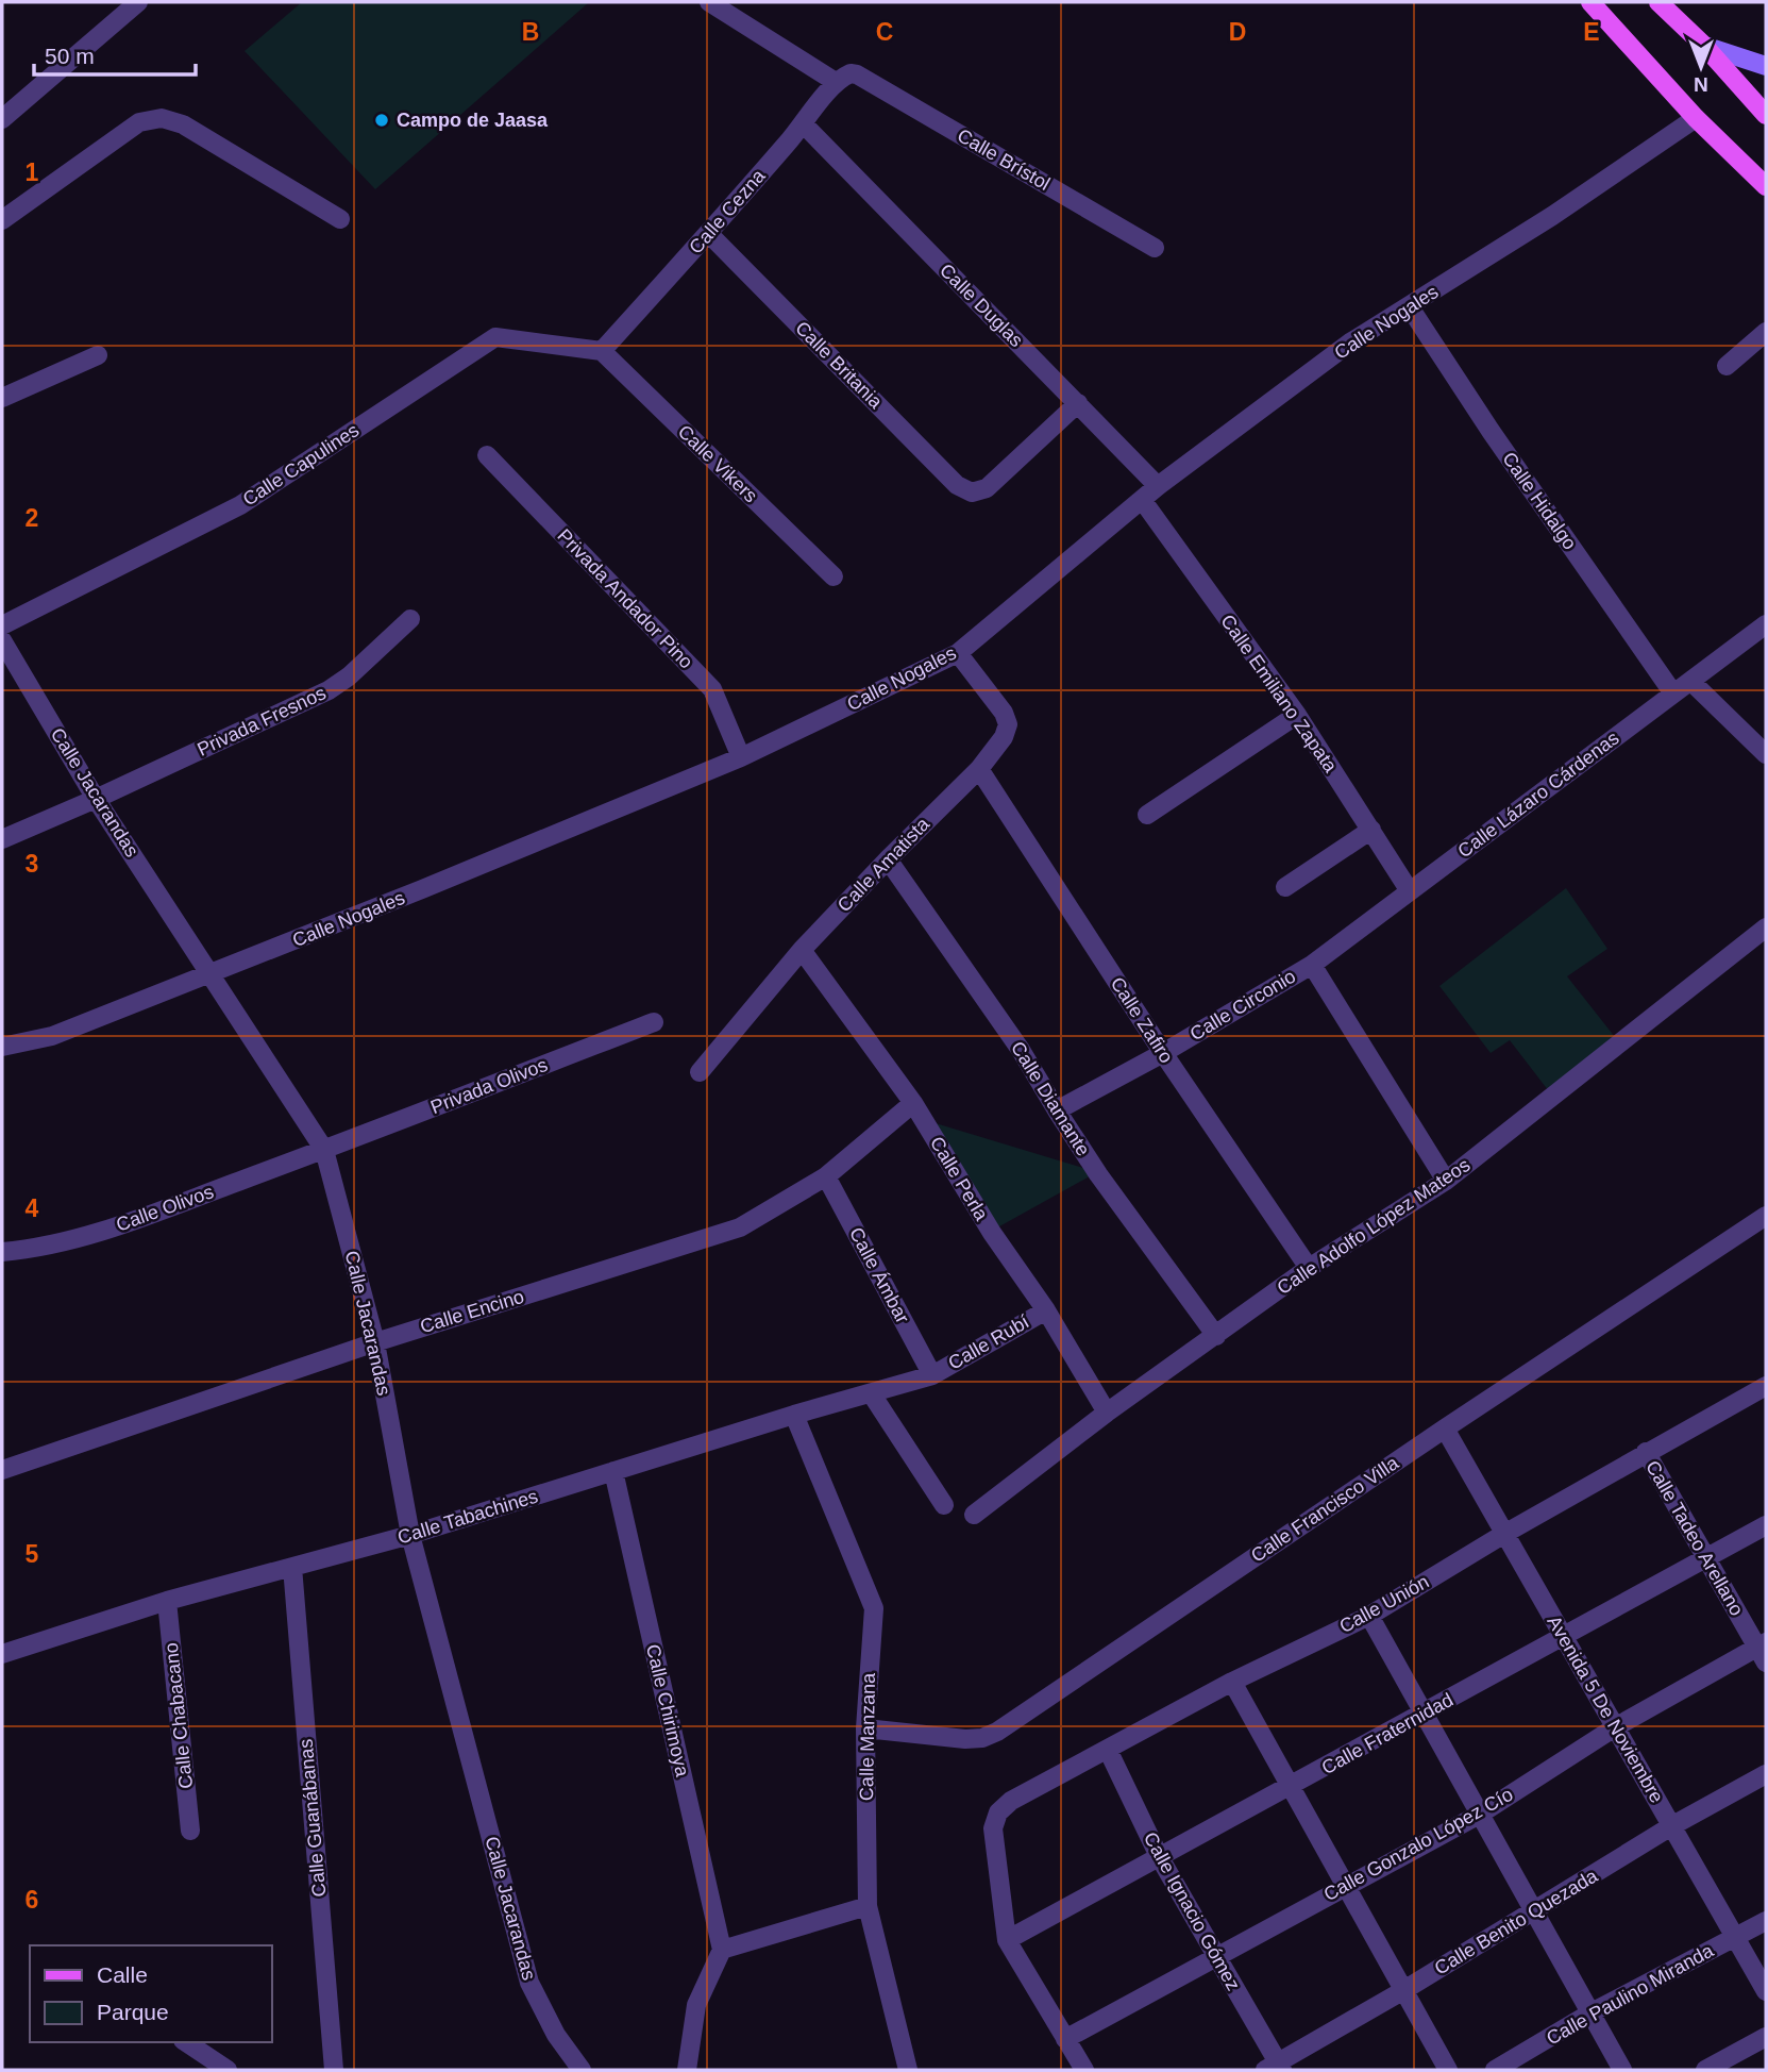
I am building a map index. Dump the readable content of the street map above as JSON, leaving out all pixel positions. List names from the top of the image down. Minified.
{"streets":{"street":["Calle Brístol","Calle Cezna","Calle Duglas","Calle Nogales","Calle Britania","Calle Vikers","Calle Capulines","Calle Hidalgo","Privada Andador Pino","Calle Emiliano Zapata","Privada Fresnos","Calle Jacarandas","Calle Lázaro Cárdenas","Calle Amatista","Calle Circonio","Calle Zafiro","Privada Olivos","Calle Diamante","Calle Perla","Calle Olivos","Calle Adolfo López Mateos","Calle Ámbar","Calle Encino","Calle Rubí","Calle Francisco Villa","Calle Tabachines","Calle Tadeo Arellano","Calle Unión","Avenida 5 De Noviembre","Calle Chirimoya","Calle Chabacano","Calle Fraternidad","Calle Manzana","Calle Guanábanas","Calle Gonzalo López Cío","Calle Ignacio Gómez","Calle Benito Quezada","Calle Paulino Miranda"]},"crossings":[["Calle Brístol","Calle Cezna"],["Calle Cezna","Calle Duglas"],["Calle Cezna","Calle Britania"],["Calle Cezna","Calle Vikers"],["Calle Cezna","Calle Capulines"],["Calle Duglas","Calle Nogales"],["Calle Duglas","Calle Britania"],["Calle Nogales","Calle Hidalgo"],["Calle Nogales","Privada Andador Pino"],["Calle Nogales","Calle Emiliano Zapata"],["Calle Nogales","Calle Jacarandas"],["Calle Nogales","Calle Amatista"],["Calle Vikers","Calle Capulines"],["Calle Hidalgo","Calle Lázaro Cárdenas"],["Calle Emiliano Zapata","Calle Lázaro Cárdenas"],["Privada Fresnos","Calle Jacarandas"],["Calle Jacarandas","Privada Olivos"],["Calle Jacarandas","Calle Olivos"],["Calle Jacarandas","Calle Encino"],["Calle Jacarandas","Calle Tabachines"],["Calle Lázaro Cárdenas","Calle Circonio"],["Calle Amatista","Calle Zafiro"],["Calle Amatista","Calle Diamante"],["Calle Amatista","Calle Perla"],["Calle Circonio","Calle Zafiro"],["Calle Circonio","Calle Diamante"],["Calle Zafiro","Calle Adolfo López Mateos"],["Privada Olivos","Calle Olivos"],["Calle Diamante","Calle Adolfo López Mateos"],["Calle Perla","Calle Adolfo López Mateos"],["Calle Perla","Calle Encino"],["Calle Perla","Calle Rubí"],["Calle Ámbar","Calle Encino"],["Calle Ámbar","Calle Rubí"],["Calle Ámbar","Calle Tabachines"],["Calle Rubí","Calle Tabachines"],["Calle Francisco Villa","Avenida 5 De Noviembre"],["Calle Francisco Villa","Calle Manzana"],["Calle Tabachines","Calle Chirimoya"],["Calle Tabachines","Calle Chabacano"],["Calle Tabachines","Calle Manzana"],["Calle Tabachines","Calle Guanábanas"],["Calle Tadeo Arellano","Calle Unión"],["Calle Tadeo Arellano","Calle Fraternidad"],["Calle Tadeo Arellano","Calle Gonzalo López Cío"],["Calle Unión","Avenida 5 De Noviembre"],["Calle Unión","Calle Fraternidad"],["Calle Unión","Calle Ignacio Gómez"],["Avenida 5 De Noviembre","Calle Fraternidad"],["Avenida 5 De Noviembre","Calle Gonzalo López Cío"],["Avenida 5 De Noviembre","Calle Benito Quezada"],["Avenida 5 De Noviembre","Calle Paulino Miranda"],["Calle Fraternidad","Calle Ignacio Gómez"],["Calle Gonzalo López Cío","Calle Ignacio Gómez"],["Calle Ignacio Gómez","Calle Benito Quezada"]],"places":["Campo de Jaasa"],"legend":["Calle","Parque"],"scale_bar":"50 m","north":"bottom","grid":{"columns":["B","C","D","E"],"rows":["1","2","3","4","5","6"]}}
